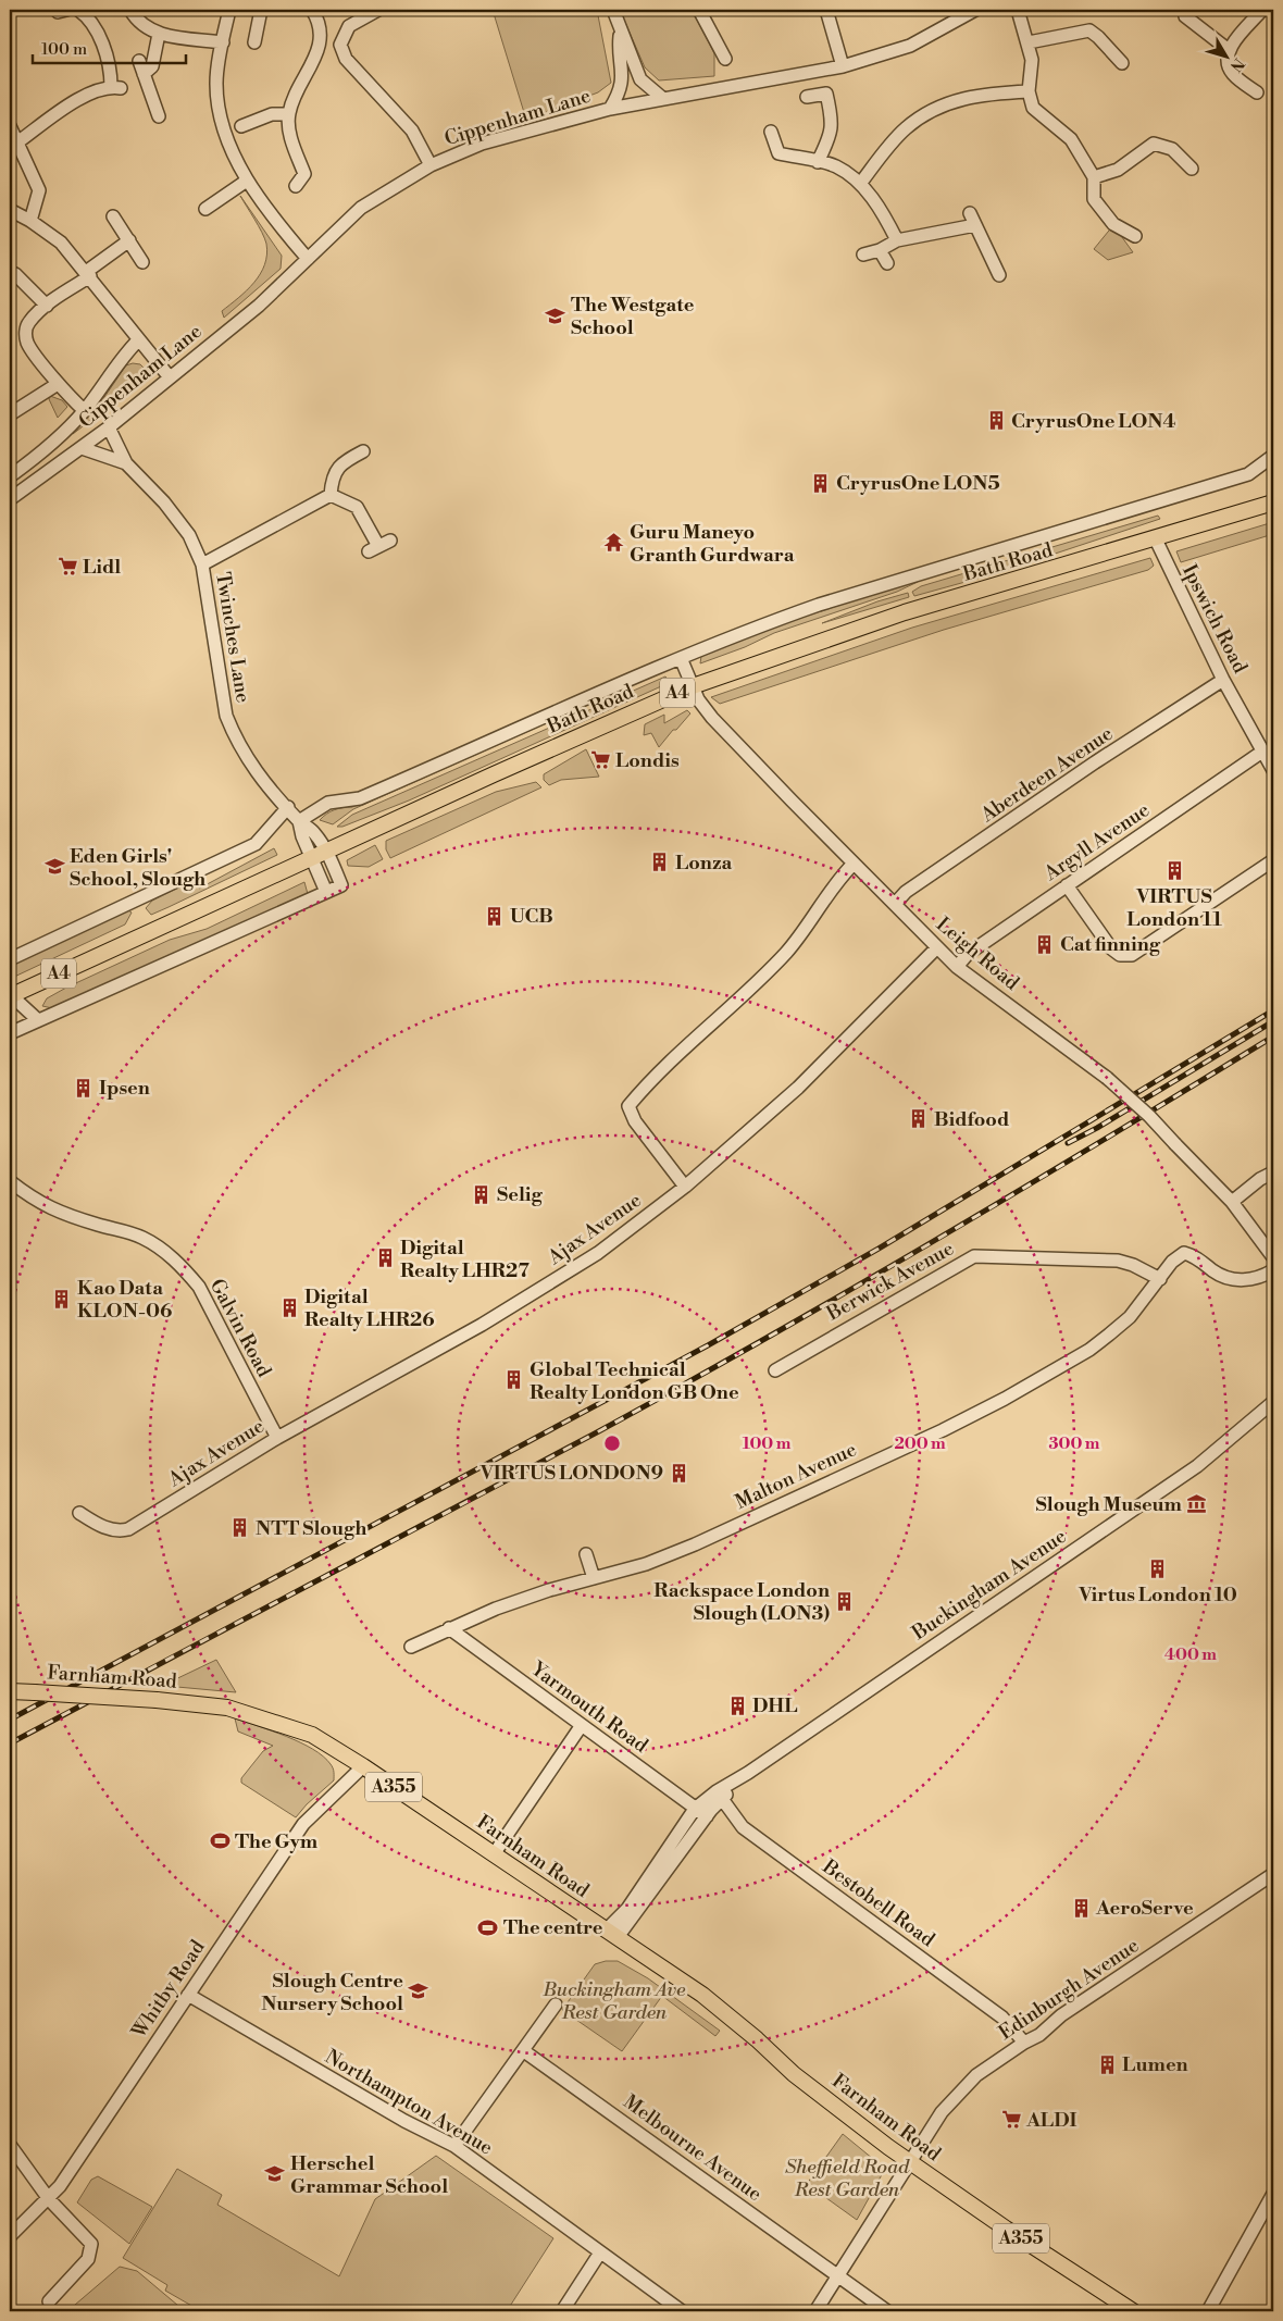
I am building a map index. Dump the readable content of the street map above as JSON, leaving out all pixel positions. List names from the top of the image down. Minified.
{"streets":{"main road":["Bath Road","A4","Farnham Road","A355"],"street":["Cippenham Lane","Ipswich Road","Twinches Lane","Aberdeen Avenue","Argyll Avenue","Leigh Road","Ajax Avenue","Berwick Avenue","Galvin Road","Malton Avenue","Buckingham Avenue","Yarmouth Road","Bestobell Road","Whitby Road","Edinburgh Avenue","Northampton Avenue","Melbourne Avenue"]},"crossings":[["Cippenham Lane","Twinches Lane"],["Bath Road","Ipswich Road"],["Bath Road","Twinches Lane"],["Bath Road","Leigh Road"],["Ipswich Road","Aberdeen Avenue"],["Ipswich Road","Argyll Avenue"],["Aberdeen Avenue","Leigh Road"],["Argyll Avenue","Leigh Road"],["Leigh Road","Ajax Avenue"],["Ajax Avenue","Galvin Road"],["Berwick Avenue","Malton Avenue"],["Malton Avenue","Yarmouth Road"],["Buckingham Avenue","Farnham Road"],["Buckingham Avenue","Yarmouth Road"],["Buckingham Avenue","Bestobell Road"],["Farnham Road","Whitby Road"],["Farnham Road","Edinburgh Avenue"],["Bestobell Road","Edinburgh Avenue"],["Whitby Road","Northampton Avenue"],["Edinburgh Avenue","Melbourne Avenue"]],"parks":["Buckingham Ave Rest Garden","Sheffield Road Rest Garden"],"places":{"school or university":["The Westgate School","Eden Girls' School, Slough","Slough Centre Nursery School","Herschel Grammar School"],"building":["CryrusOne LON4","CryrusOne LON5","Lonza","VIRTUS London 11","UCB","Cat finning","Ipsen","Bidfood","Selig","Digital Realty LHR27","Kao Data KLON-06","Digital Realty LHR26","Global Technical Realty London GB One","VIRTUS LONDON9","NTT Slough","Virtus London 10","Rackspace London Slough (LON3)","DHL","AeroServe","Lumen"],"temple":["Guru Maneyo Granth Gurdwara"],"supermarket":["Lidl","Londis","ALDI"],"museum":["Slough Museum"],"sports":["The Gym","The centre"]},"scale_bar":"100 m","north":"bottom right","rings":["100 m","200 m","300 m","400 m"]}
